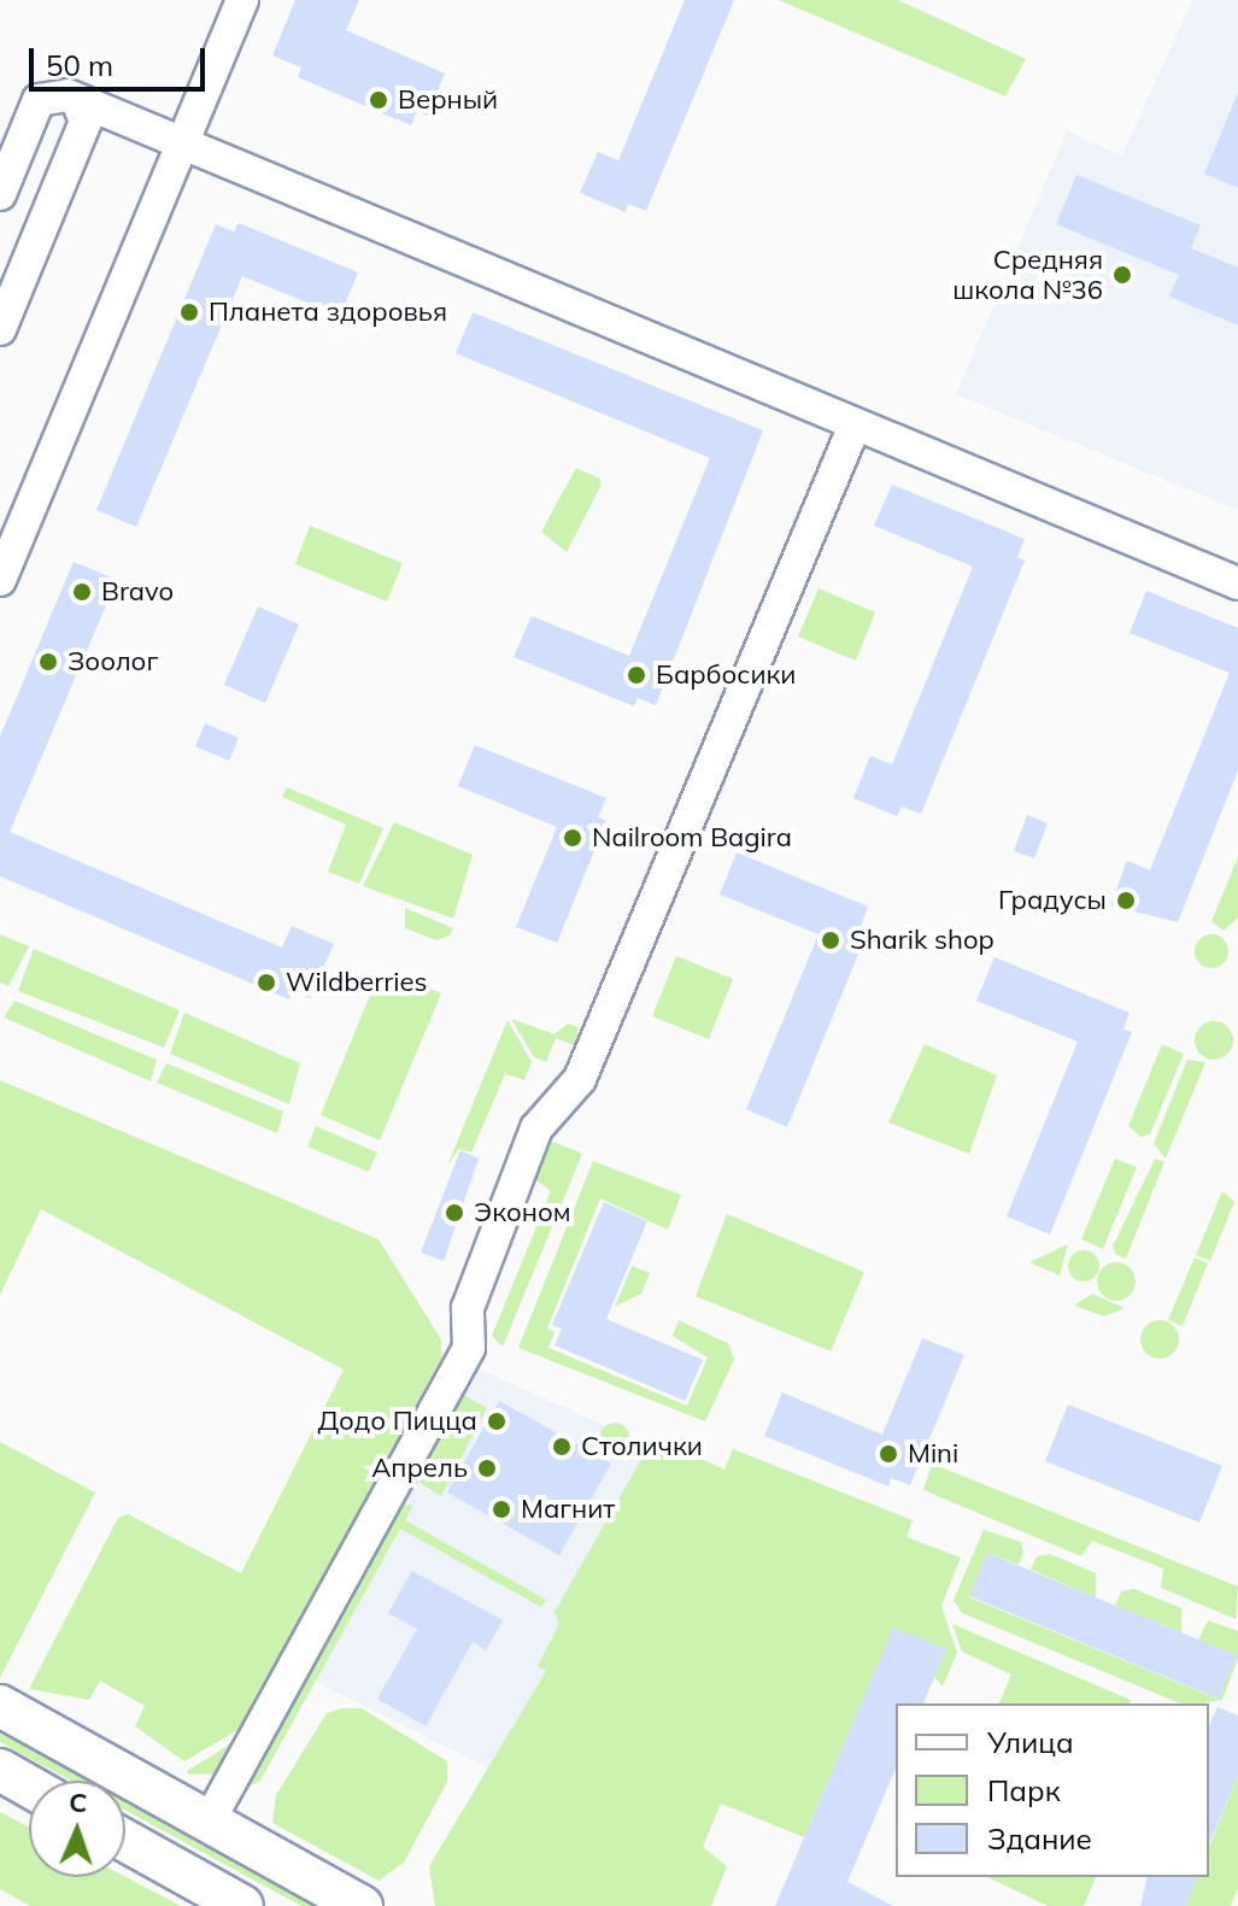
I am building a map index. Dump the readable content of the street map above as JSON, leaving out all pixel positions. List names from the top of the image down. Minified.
{"places":["Верный","Средняя школа №36","Планета здоровья","Bravo","Зоолог","Барбосики","Nailroom Bagira","Градусы","Sharik shop","Wildberries","Эконом","Додо Пицца","Столички","Mini","Апрель","Магнит"],"legend":["Улица","Парк","Здание"],"scale_bar":"50 m","north":"top"}
